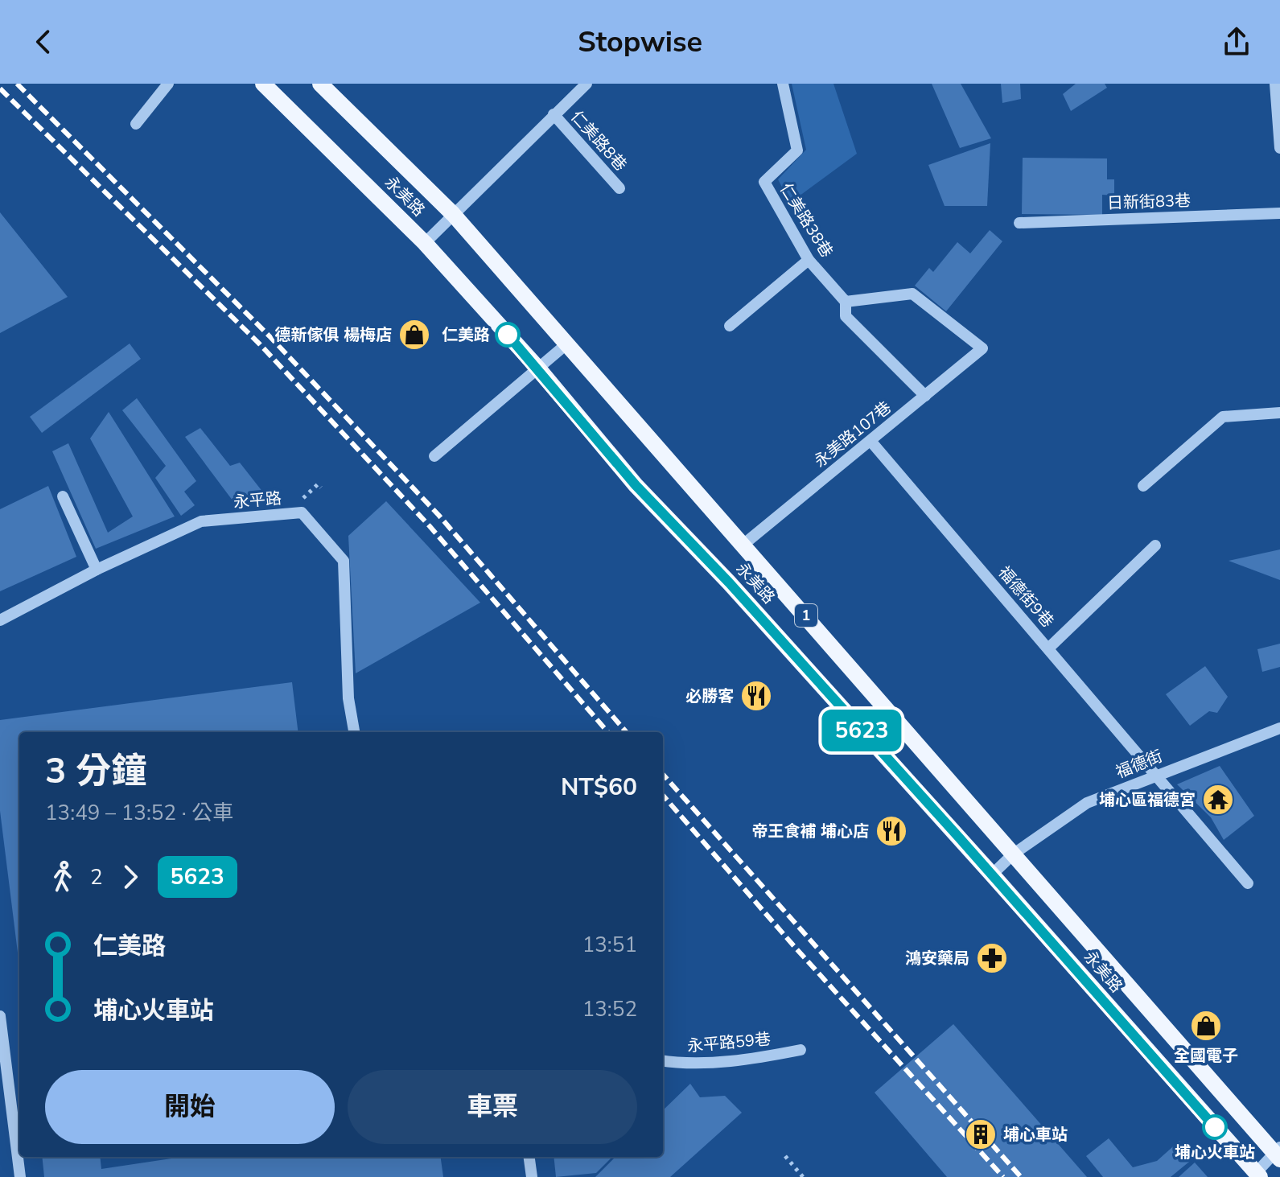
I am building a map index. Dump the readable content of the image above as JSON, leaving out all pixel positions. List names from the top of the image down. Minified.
{"streets":{"main road":["永美路","1"],"street":["仁美路8巷","日新街83巷","仁美路38巷","永美路107巷","永平路","福德街9巷","福德街","永平路59巷"]},"crossings":[["永美路","永美路107巷"],["永美路","福德街"],["仁美路38巷","永美路107巷"],["永美路107巷","福德街9巷"],["福德街9巷","福德街"]],"places":{"shop":["德新傢俱 楊梅店","全國電子"],"other":["仁美路","埔心火車站"],"restaurant":["必勝客","帝王食補 埔心店"],"temple":["埔心區福德宮"],"pharmacy":["鴻安藥局"],"building":["埔心車站"]},"lines":["bus line 5623"],"page":{"header":"Stopwise","on_map":"5623","heading":["3 分鐘","13:49 – 13:52 · 公車","NT$60"],"legs":["2","5623"],"list":[{"name":"仁美路","value":"13:51"},{"name":"埔心火車站","value":"13:52"}],"buttons":["開始","車票"]}}
